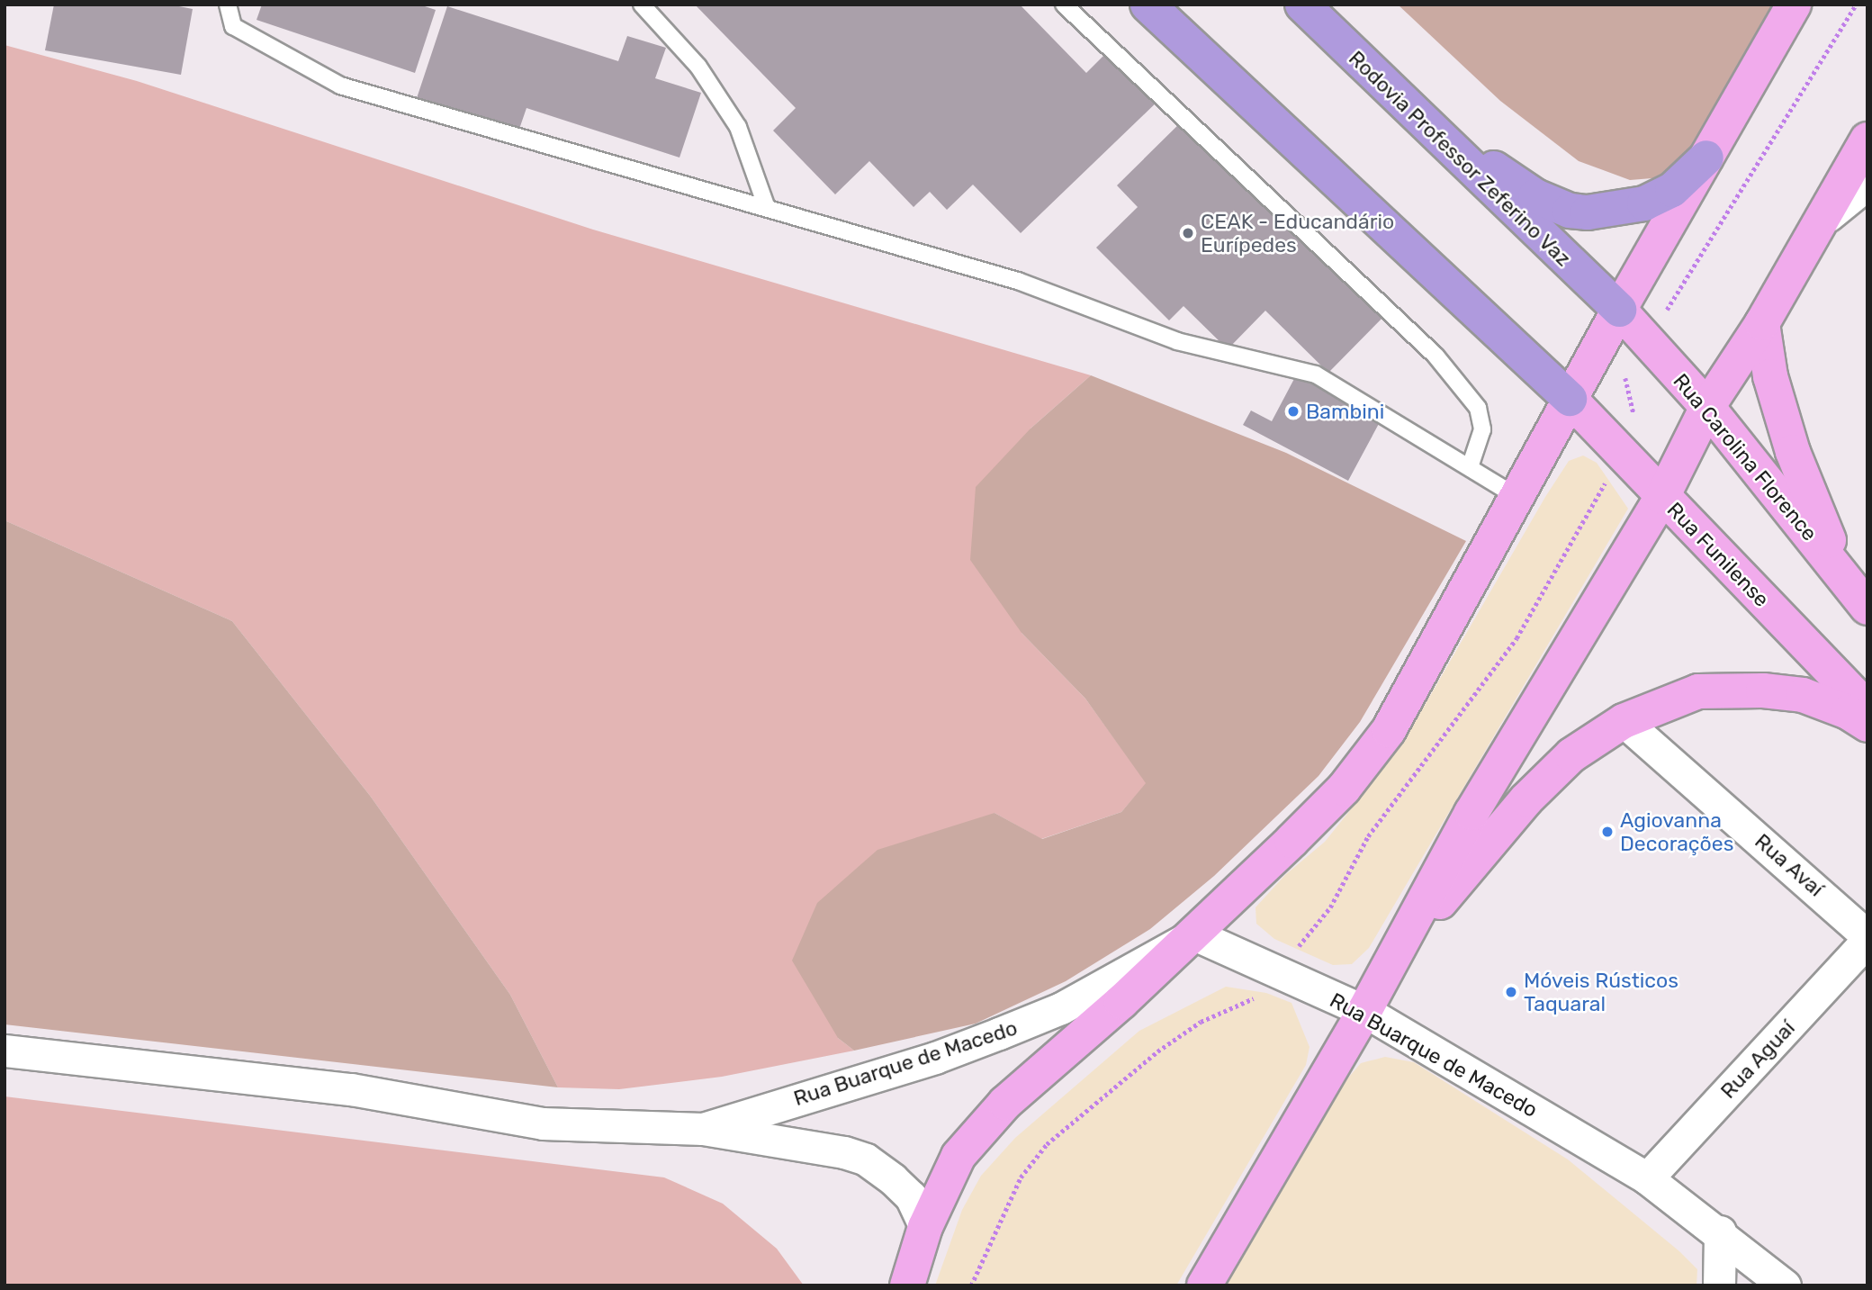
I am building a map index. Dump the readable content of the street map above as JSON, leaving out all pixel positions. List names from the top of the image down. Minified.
{"streets":{"highway":["Rodovia Professor Zeferino Vaz"],"main road":["Rua Carolina Florence","Rua Funilense"],"street":["Rua Avaí","Rua Buarque de Macedo","Rua Aguaí"]},"crossings":[["Rodovia Professor Zeferino Vaz","Rua Carolina Florence"],["Rua Avaí","Rua Aguaí"],["Rua Buarque de Macedo","Rua Aguaí"]],"places":["CEAK - Educandário Eurípedes","Bambini","Agiovanna Decorações","Móveis Rústicos Taquaral"]}
